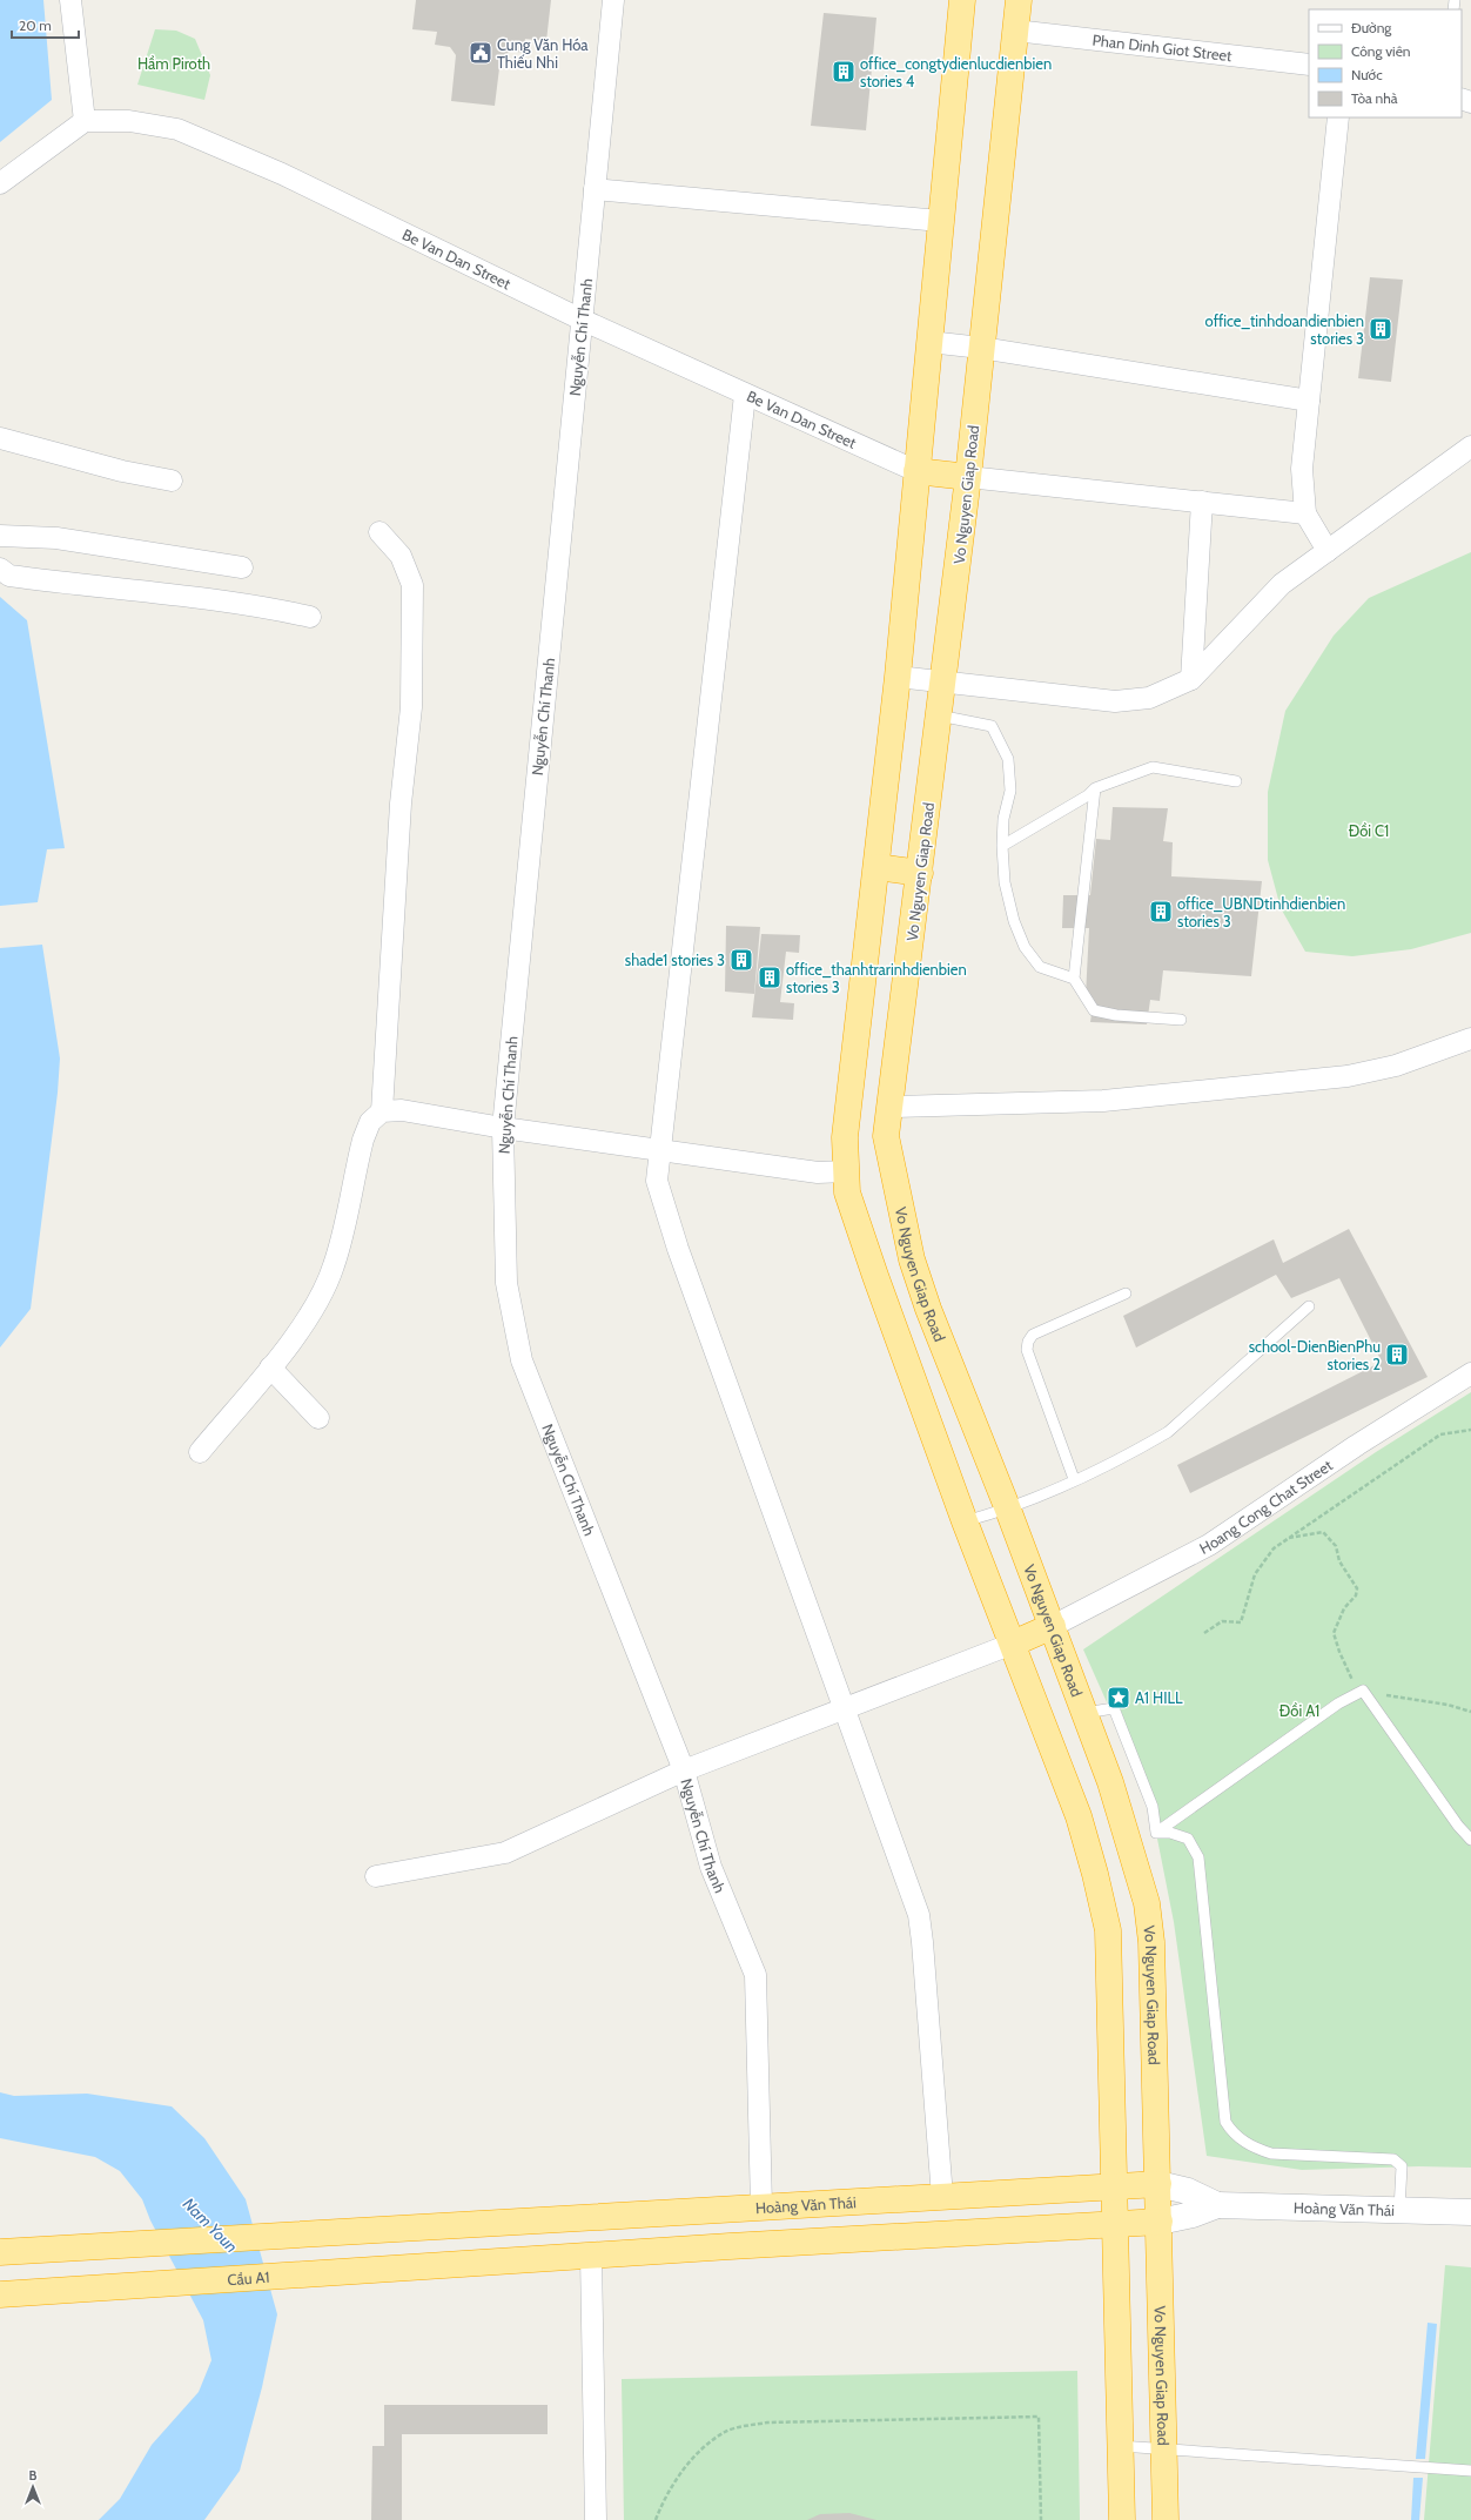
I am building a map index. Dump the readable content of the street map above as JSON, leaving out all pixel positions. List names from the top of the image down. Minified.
{"streets":{"highway":["Vo Nguyen Giap Road","Hoàng Văn Thái","Cầu A1"],"street":["Phan Dinh Giot Street","Be Van Dan Street","Nguyễn Chí Thanh","Hoang Cong Chat Street"]},"crossings":[["Phan Dinh Giot Street","Vo Nguyen Giap Road"],["Be Van Dan Street","Nguyễn Chí Thanh"],["Nguyễn Chí Thanh","Hoàng Văn Thái"],["Vo Nguyen Giap Road","Hoang Cong Chat Street"],["Vo Nguyen Giap Road","Hoàng Văn Thái"]],"water":["Nam Youn"],"parks":["Hầm Piroth","Đồi C1","Đồi A1"],"places":{"public building":["Cung Văn Hóa Thiếu Nhi"],"building":["office_congtydienlucdienbien stories 4","office_tinhdoandienbien stories 3","office_UBNDtinhdienbien stories 3","shade1 stories 3","office_thanhtrarinhdienbien stories 3","school-DienBienPhu stories 2"],"place":["A1 HILL"]},"legend":["Đường","Công viên","Nước","Tòa nhà"],"scale_bar":"20 m","north":"top"}
